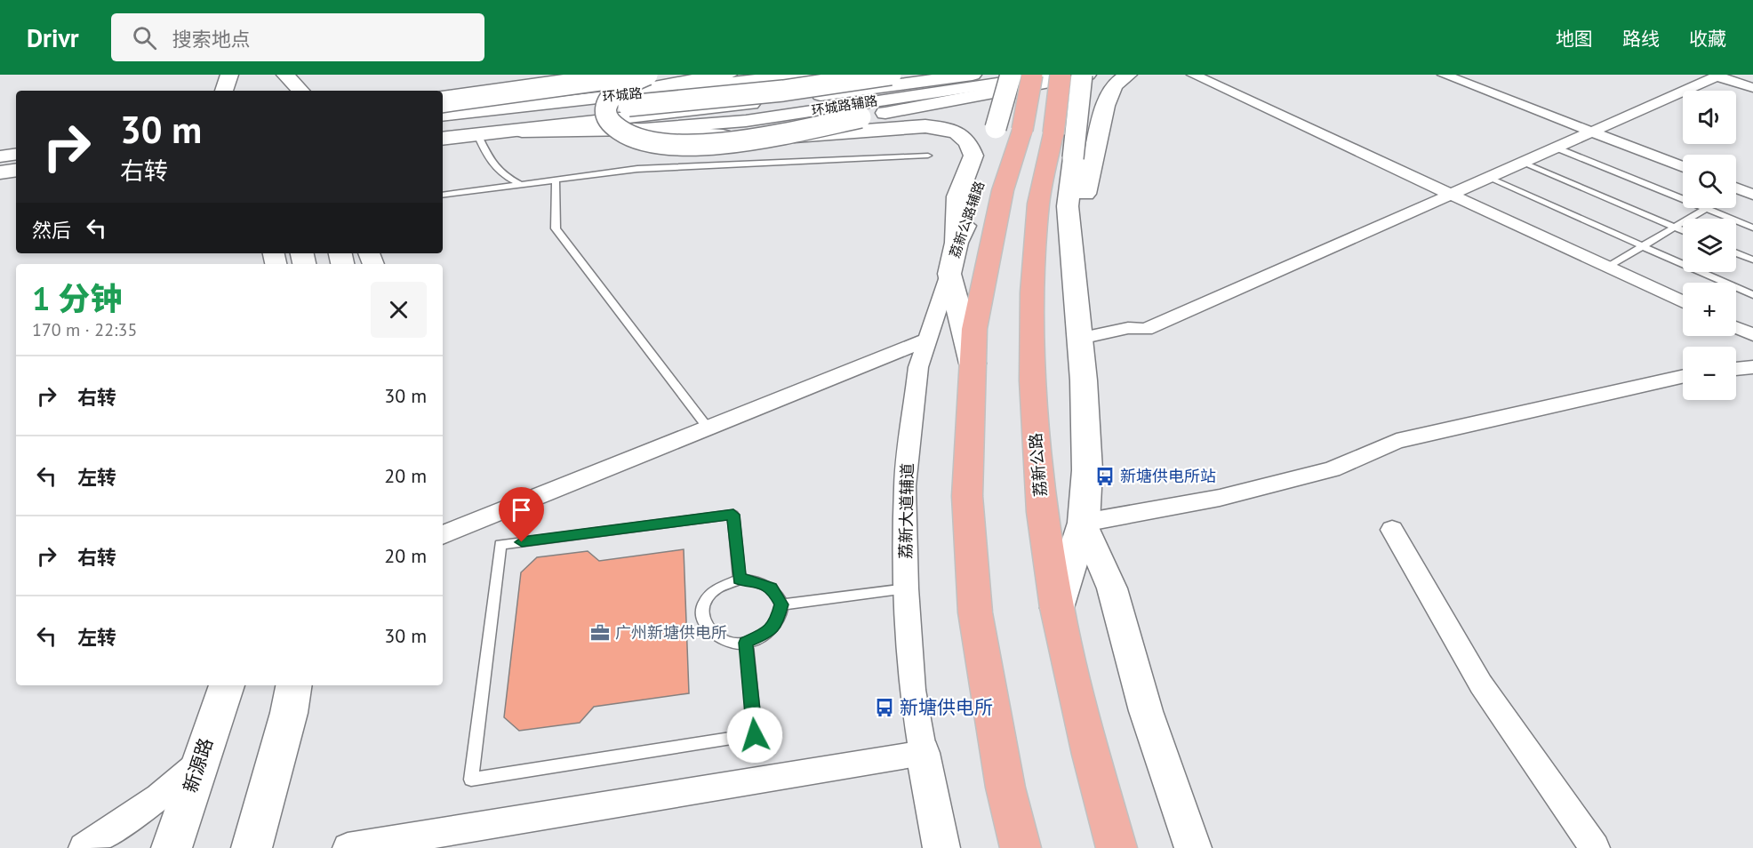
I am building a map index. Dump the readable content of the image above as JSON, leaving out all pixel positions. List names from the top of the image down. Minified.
{"streets":{"main road":["环城路","荔新公路辅路","荔新公路","新源路"],"street":["环城路辅路","荔新大道辅道"]},"crossings":[["荔新公路辅路","荔新大道辅道"]],"places":{"bus stop":["新塘供电所站","新塘供电所"],"office":["广州新塘供电所"]},"page":{"header":"Drivr","search":"搜索地点","nav":["地图","路线","收藏"],"map_buttons":["+","−"],"turn":["30 m","右转"],"then":"然后","heading":["1 分钟","170 m · 22:35"],"list":[{"name":"右转","value":"30 m"},{"name":"左转","value":"20 m"},{"name":"右转","value":"20 m"},{"name":"左转","value":"30 m"}]}}
